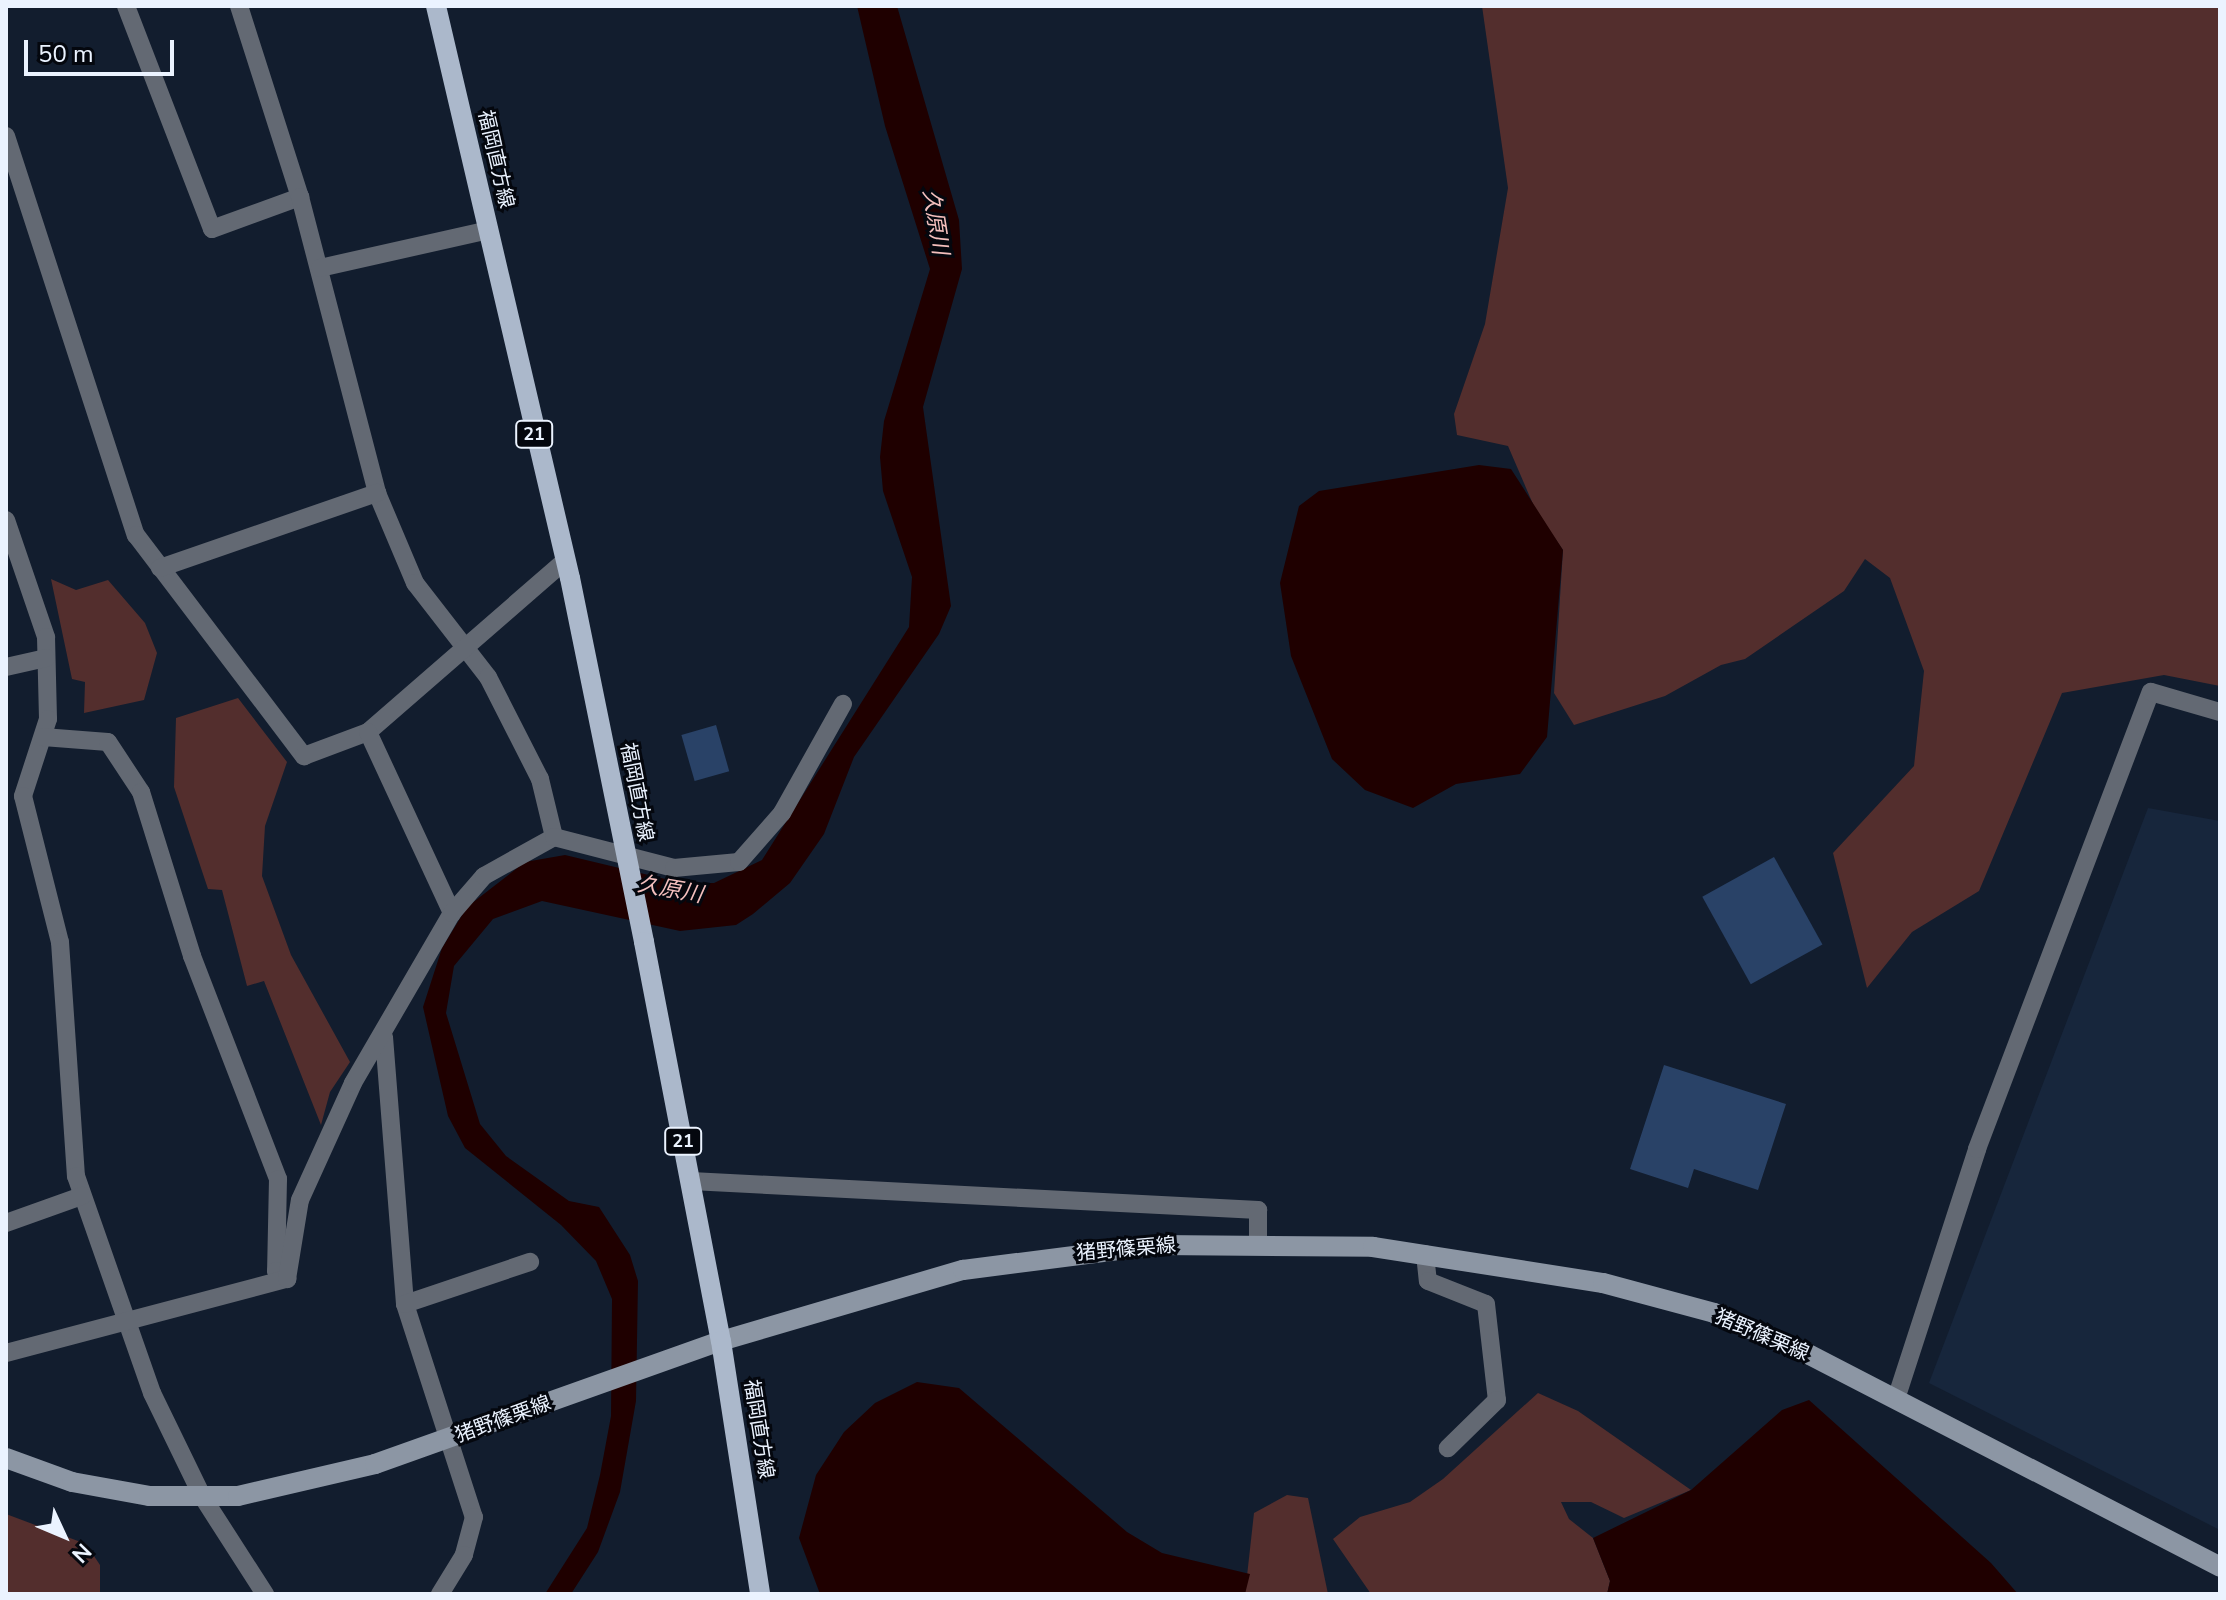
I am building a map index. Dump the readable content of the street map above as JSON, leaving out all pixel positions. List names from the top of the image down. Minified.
{"streets":{"main road":["福岡直方線","21","猪野篠栗線"]},"crossings":[["福岡直方線","猪野篠栗線"]],"water":["久原川"],"scale_bar":"50 m","north":"bottom right"}
